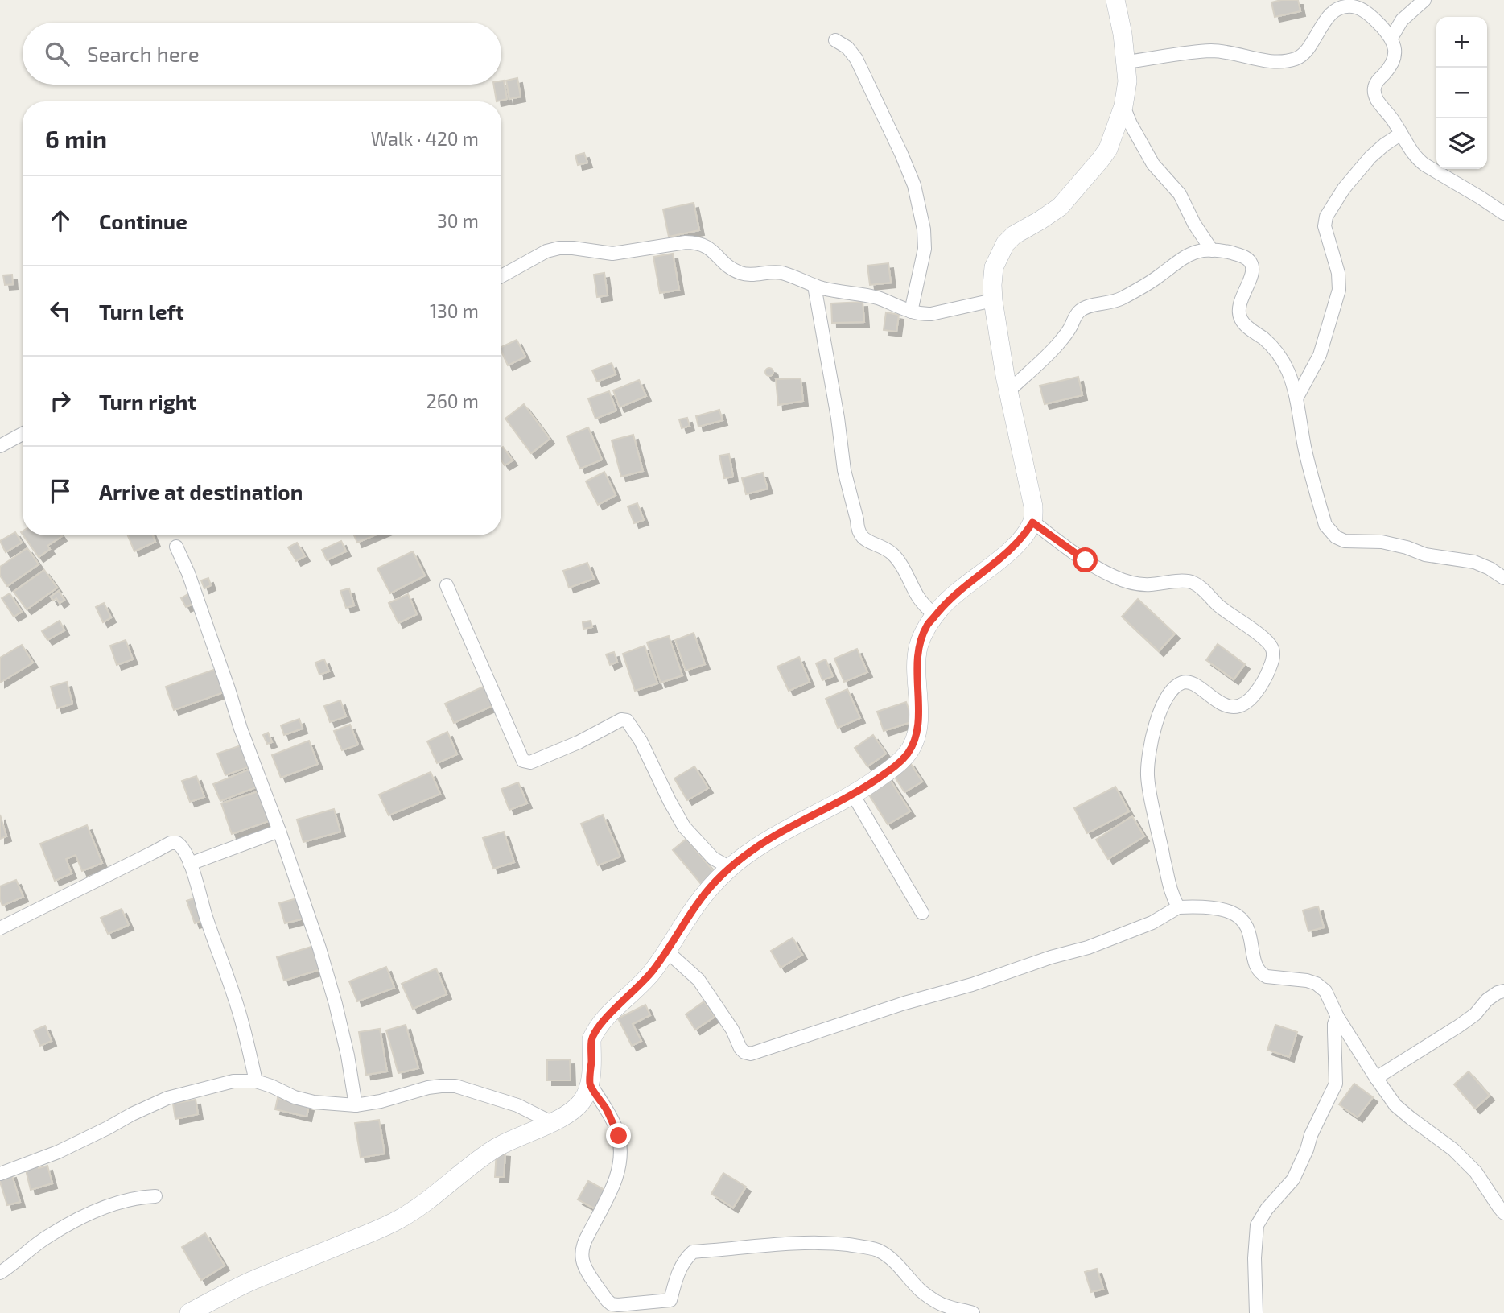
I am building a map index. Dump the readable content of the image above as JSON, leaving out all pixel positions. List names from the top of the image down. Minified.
{"page":{"map_buttons":["+","−"],"search":"Search here","heading":["6 min","Walk · 420 m"],"list":[["Continue","30 m"],["Turn left","130 m"],["Turn right","260 m"],"Arrive at destination"]}}
